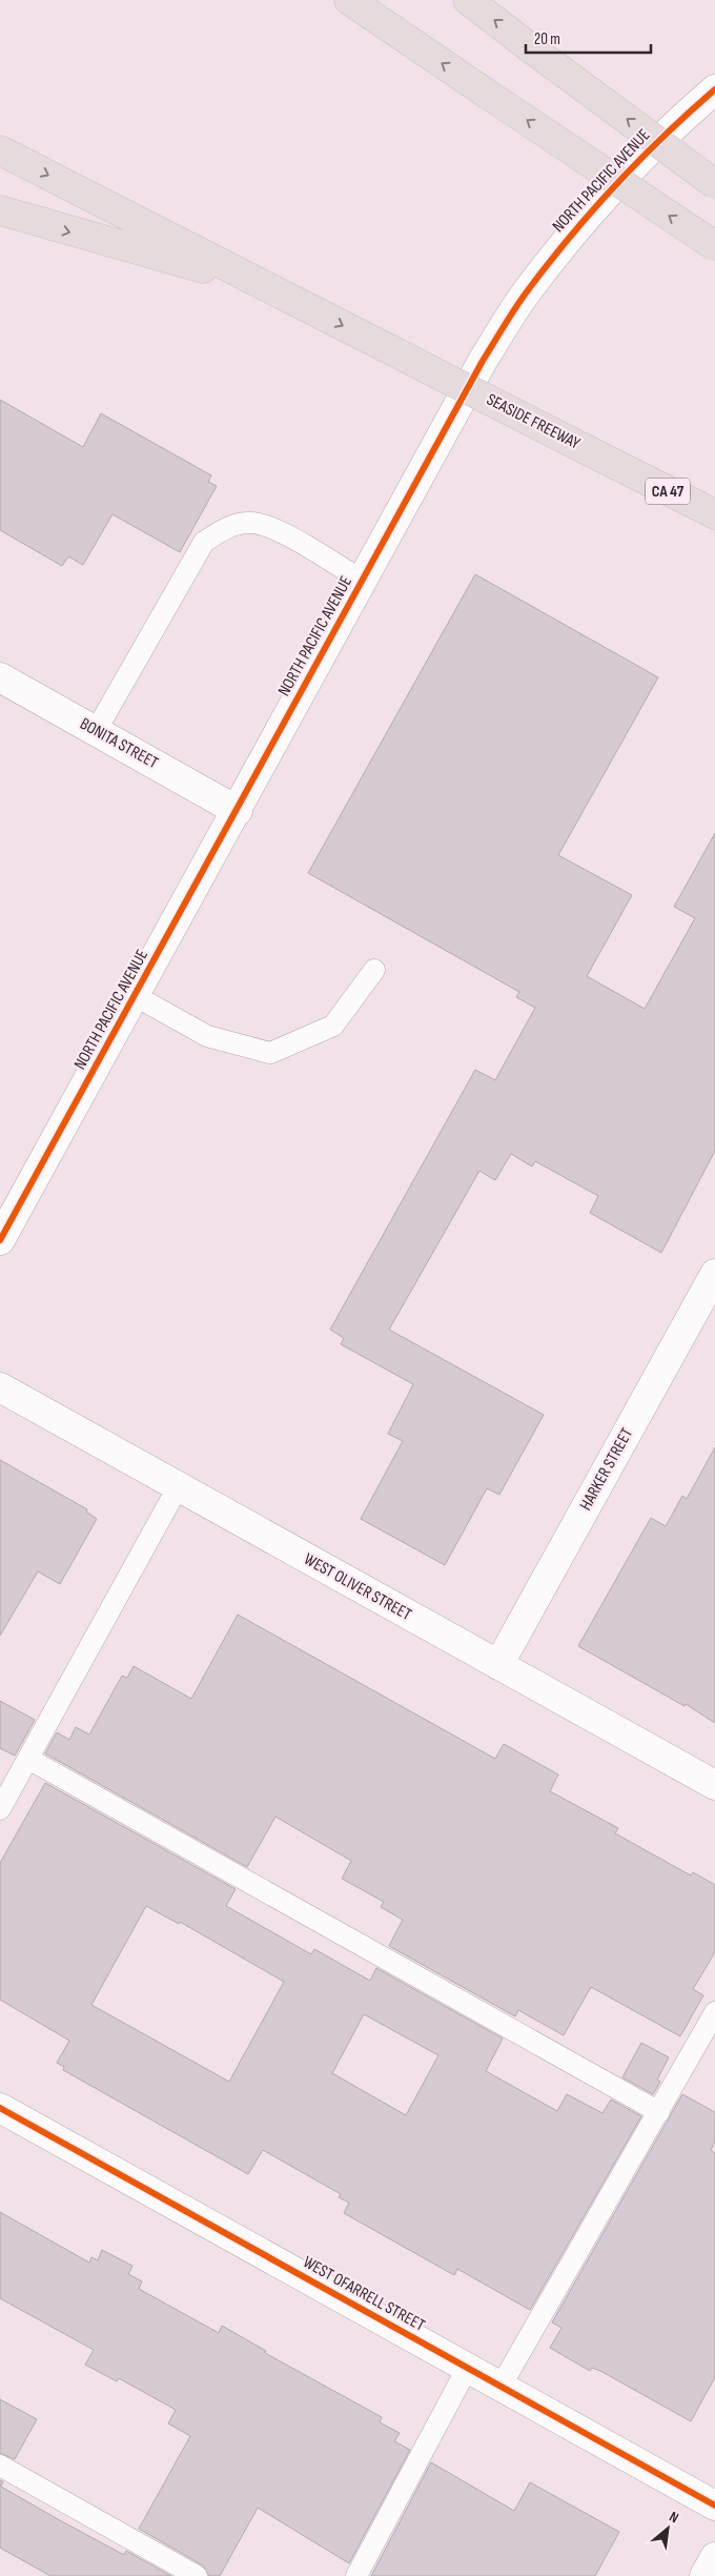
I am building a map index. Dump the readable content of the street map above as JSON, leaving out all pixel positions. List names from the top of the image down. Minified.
{"streets":{"highway":["SEASIDE FREEWAY","CA 47"],"street":["NORTH PACIFIC AVENUE","BONITA STREET","HARKER STREET","WEST OLIVER STREET","WEST OFARRELL STREET"]},"crossings":[["NORTH PACIFIC AVENUE","BONITA STREET"],["HARKER STREET","WEST OLIVER STREET"]],"scale_bar":"20 m","north":"top right"}
